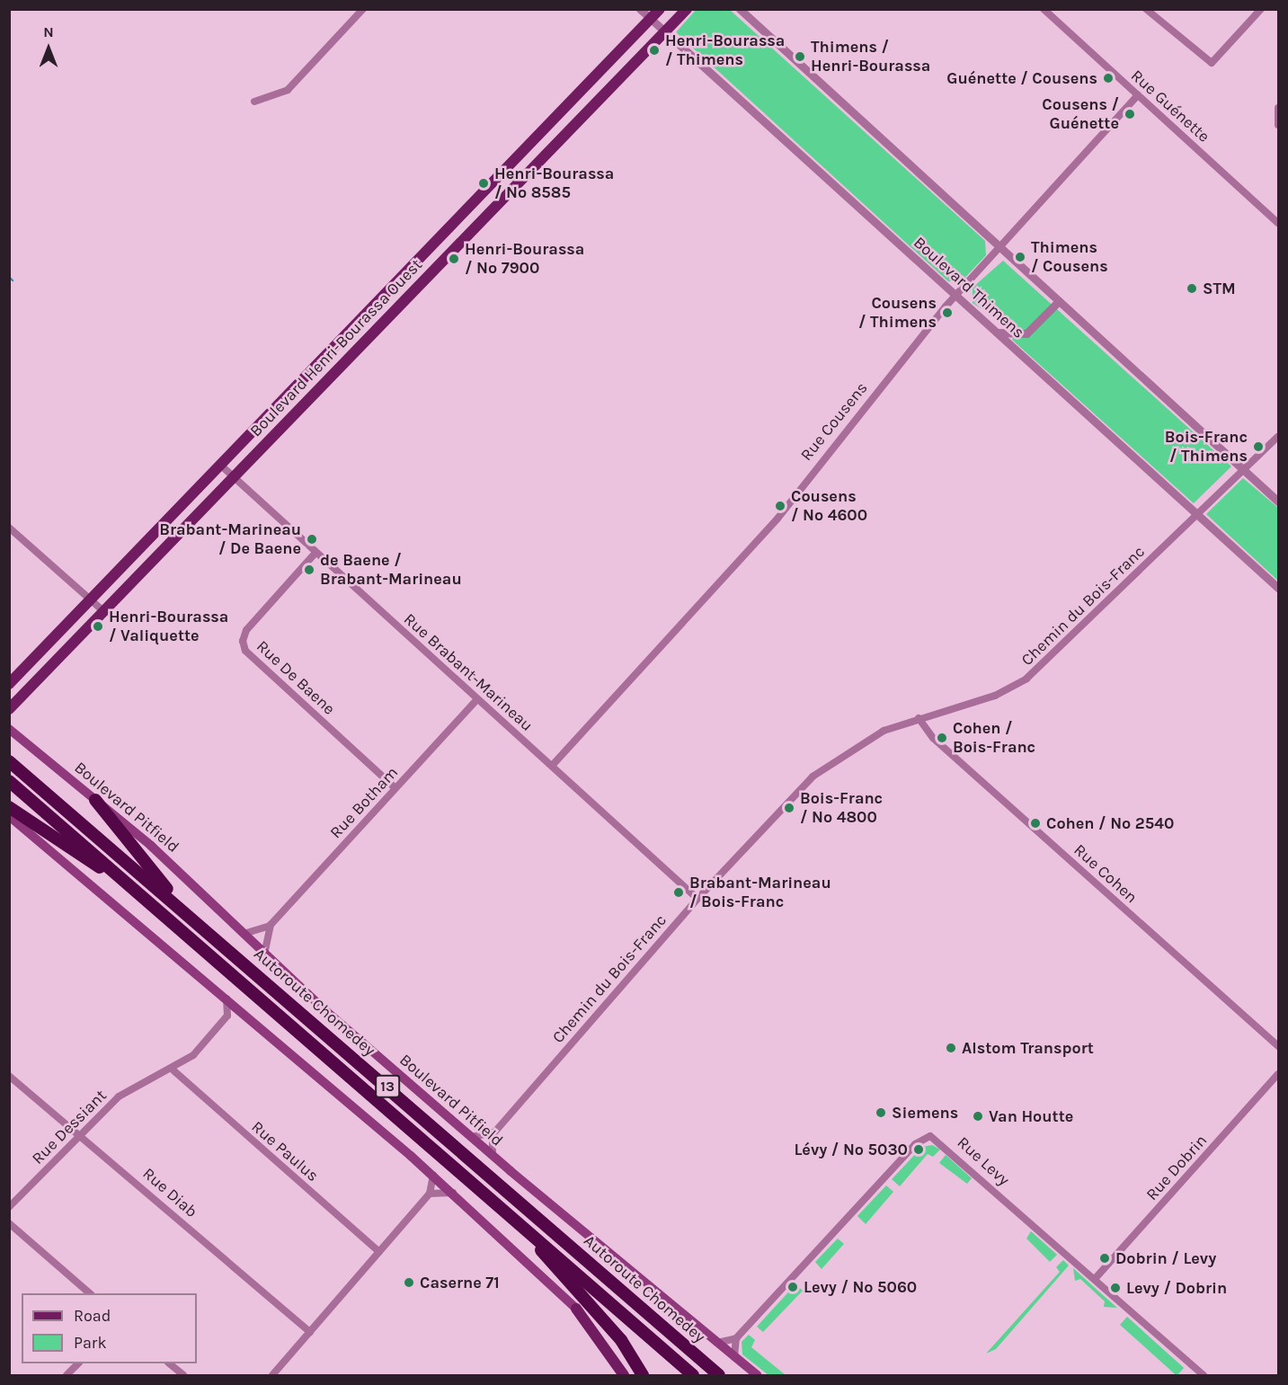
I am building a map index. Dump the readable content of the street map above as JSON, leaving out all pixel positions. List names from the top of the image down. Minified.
{"streets":{"highway":["Autoroute Chomedey","13"],"main road":["Boulevard Henri-Bourassa Ouest","Boulevard Pitfield"],"street":["Rue Guénette","Boulevard Thimens","Rue Cousens","Chemin du Bois-Franc","Rue Brabant-Marineau","Rue De Baene","Rue Botham","Rue Cohen","Rue Dessiant","Rue Paulus","Rue Levy","Rue Dobrin","Rue Diab"]},"crossings":[["Rue Guénette","Rue Cousens"],["Boulevard Thimens","Boulevard Henri-Bourassa Ouest"],["Boulevard Thimens","Rue Cousens"],["Boulevard Thimens","Chemin du Bois-Franc"],["Boulevard Henri-Bourassa Ouest","Rue Brabant-Marineau"],["Rue Cousens","Rue Brabant-Marineau"],["Chemin du Bois-Franc","Rue Brabant-Marineau"],["Chemin du Bois-Franc","Rue Cohen"],["Rue Brabant-Marineau","Rue De Baene"],["Rue Brabant-Marineau","Rue Botham"],["Rue De Baene","Rue Botham"],["Rue Botham","Boulevard Pitfield"],["Rue Dessiant","Rue Paulus"],["Rue Dessiant","Rue Diab"],["Rue Levy","Rue Dobrin"]],"places":["Henri-Bourassa / Thimens","Thimens / Henri-Bourassa","Guénette / Cousens","Cousens / Guénette","Henri-Bourassa / No 8585","Thimens / Cousens","Henri-Bourassa / No 7900","STM","Cousens / Thimens","Bois-Franc / Thimens","Cousens / No 4600","Brabant-Marineau / De Baene","de Baene / Brabant-Marineau","Henri-Bourassa / Valiquette","Cohen / Bois-Franc","Bois-Franc / No 4800","Cohen / No 2540","Brabant-Marineau / Bois-Franc","Alstom Transport","Siemens","Van Houtte","Lévy / No 5030","Dobrin / Levy","Caserne 71","Levy / No 5060","Levy / Dobrin"],"legend":["Road","Park"],"north":"top"}
